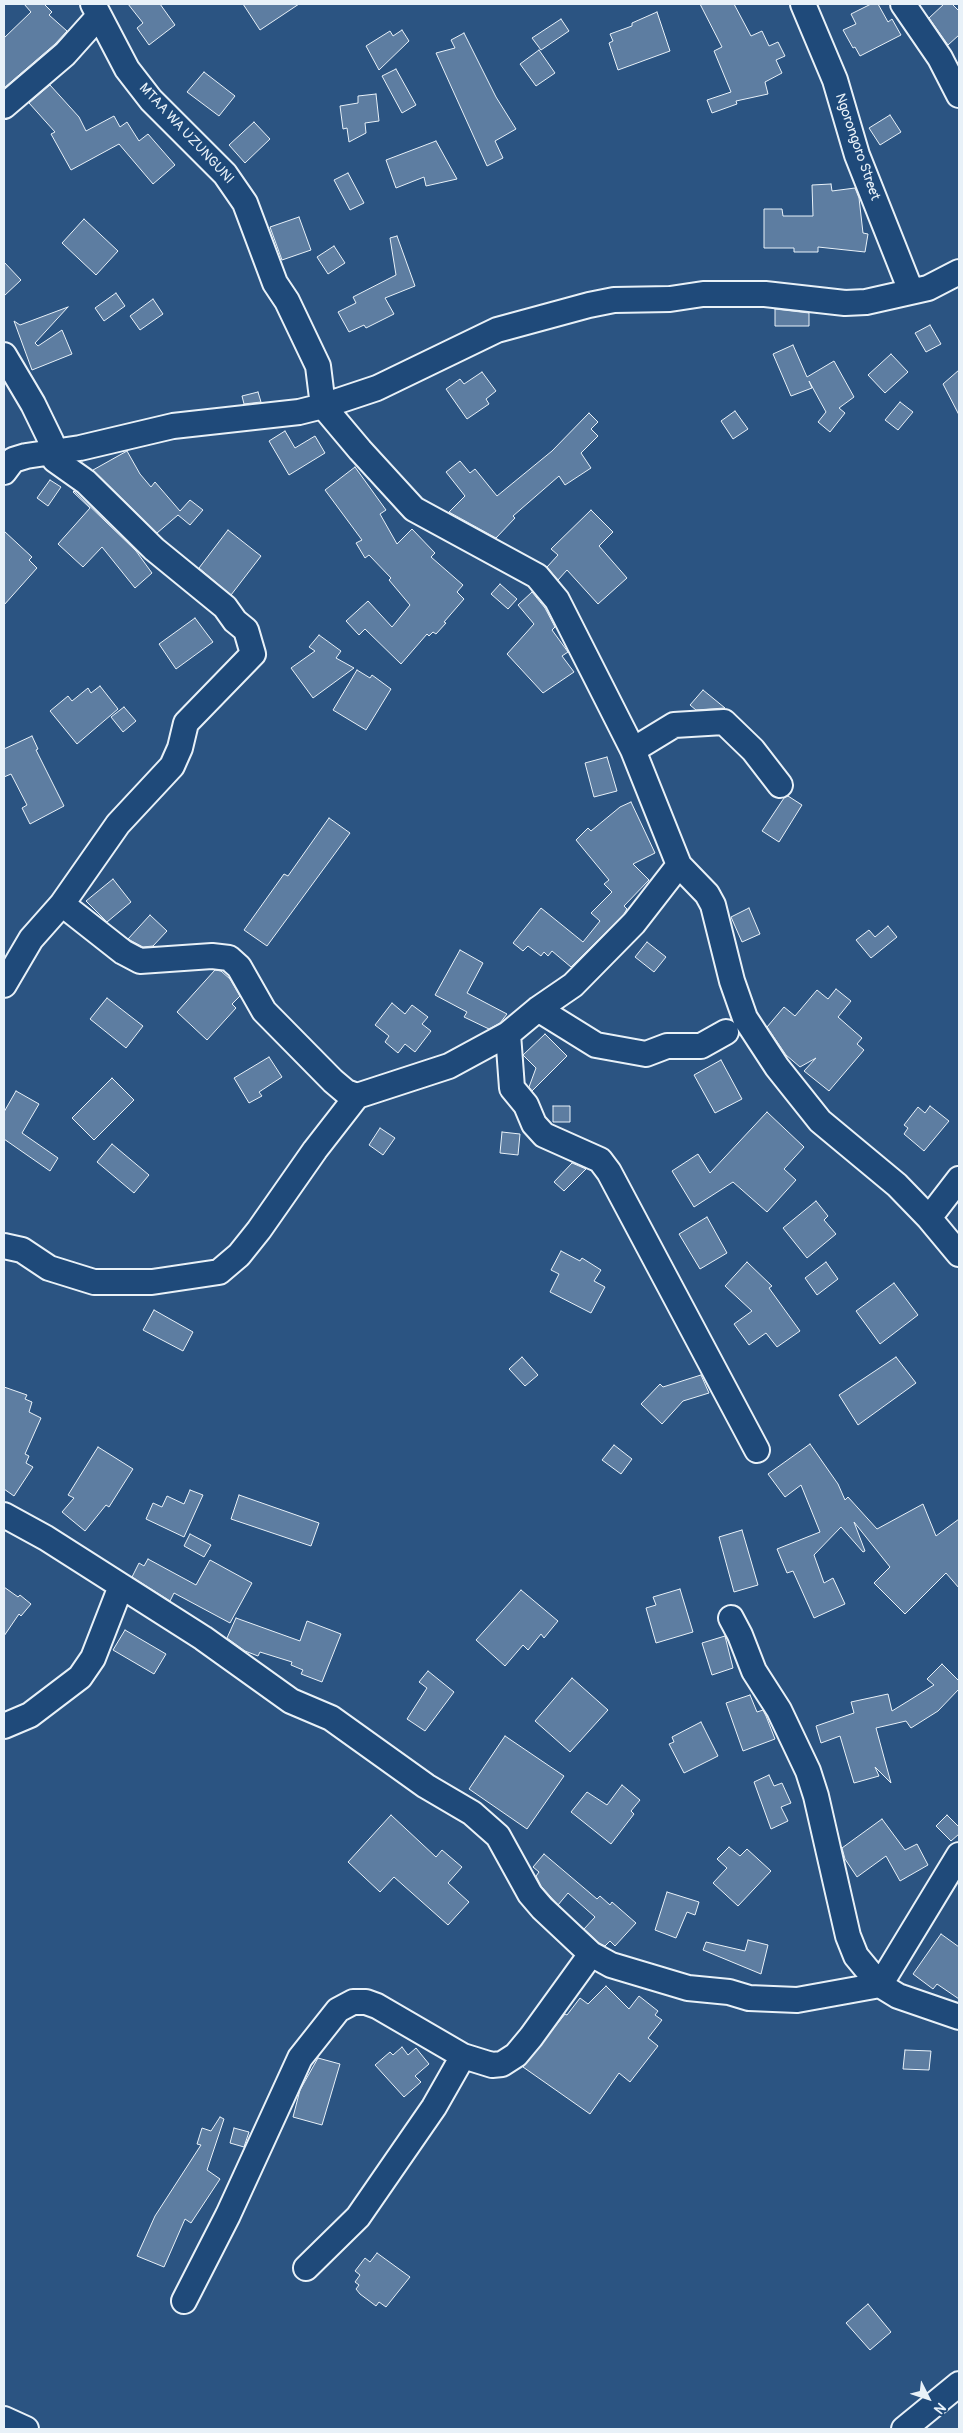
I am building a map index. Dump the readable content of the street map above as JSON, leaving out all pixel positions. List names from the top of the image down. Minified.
{"streets":{"street":["MTAA WA UZUNGUNI","Ngorongoro Street"]},"north":"bottom right"}
